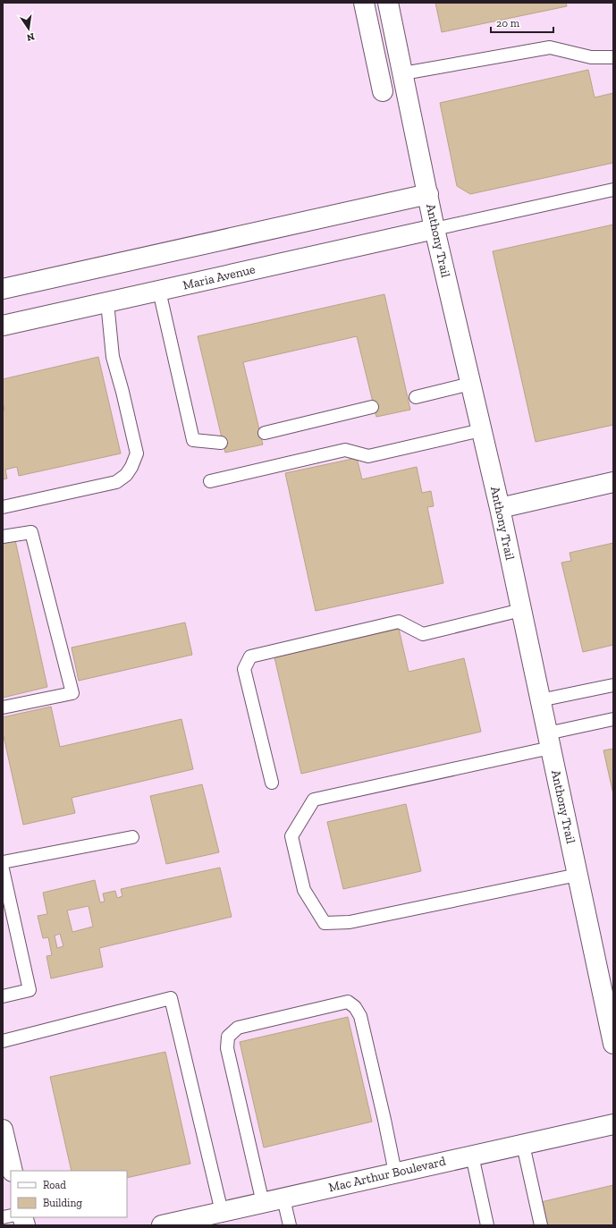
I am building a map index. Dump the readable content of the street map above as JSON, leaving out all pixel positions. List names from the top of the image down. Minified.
{"streets":{"street":["Anthony Trail","Maria Avenue","Mac Arthur Boulevard"]},"crossings":[["Anthony Trail","Maria Avenue"]],"legend":["Road","Building"],"scale_bar":"20 m","north":"bottom"}
